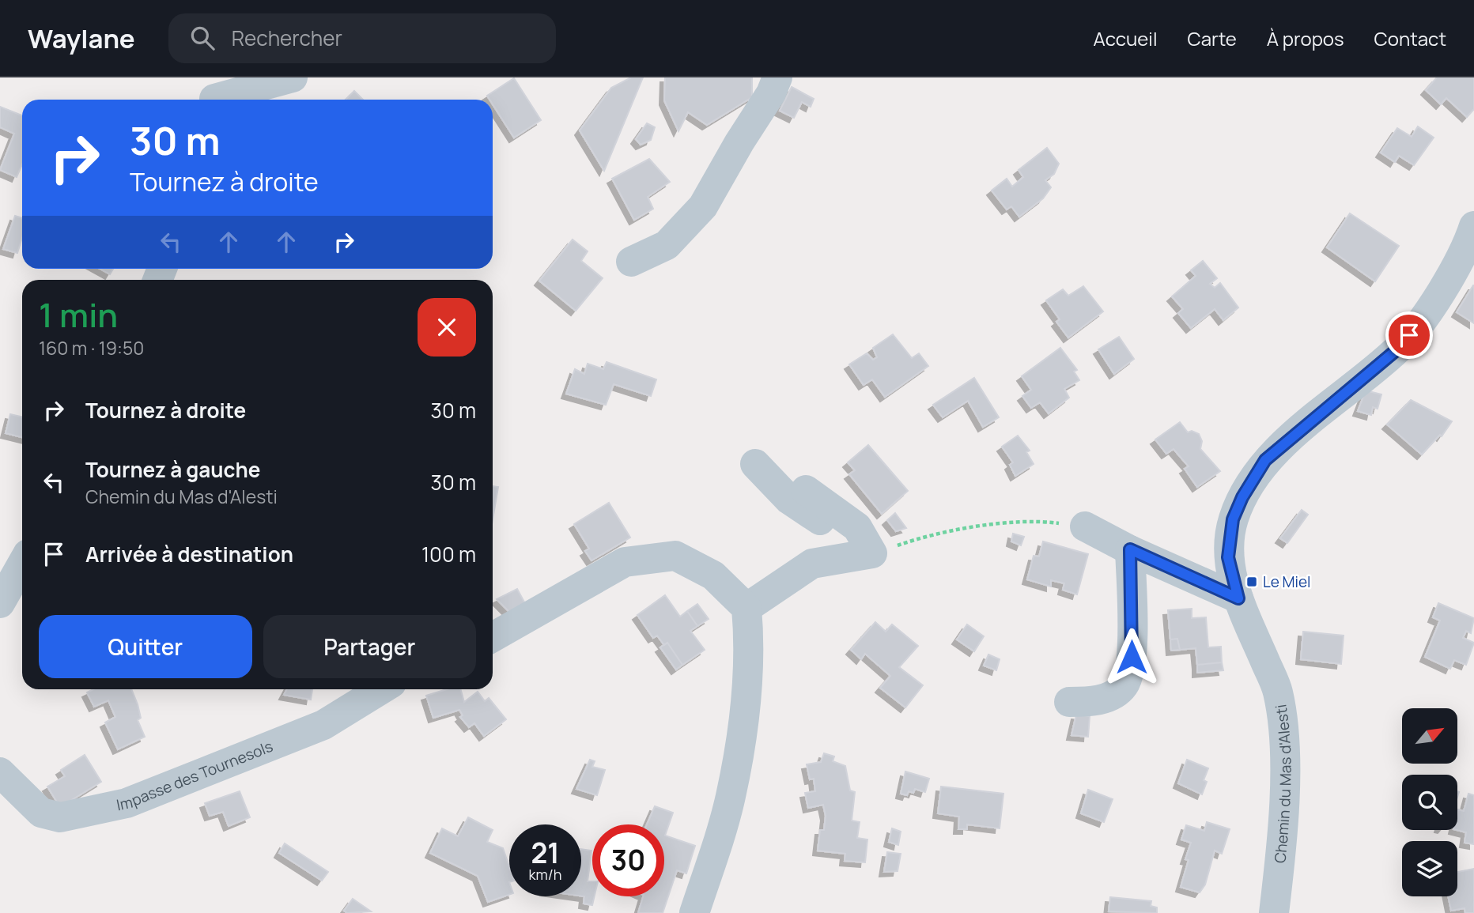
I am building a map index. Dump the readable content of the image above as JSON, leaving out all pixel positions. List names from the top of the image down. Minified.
{"streets":{"street":["Impasse des Tournesols","Chemin du Mas d'Alesti"]},"places":{"transit":["Le Miel"]},"north":"top right","page":{"header":"Waylane","search":"Rechercher","nav":["Accueil","Carte","À propos","Contact"],"turn":["30 m","Tournez à droite"],"heading":["1 min","160 m · 19:50"],"list":[{"name":"Tournez à droite","value":"30 m"},{"name":"Tournez à gauche","note":"Chemin du Mas d'Alesti","value":"30 m"},{"name":"Arrivée à destination","value":"100 m"}],"buttons":["Quitter","Partager"],"speed":"21 km/h","limit":"30"}}
